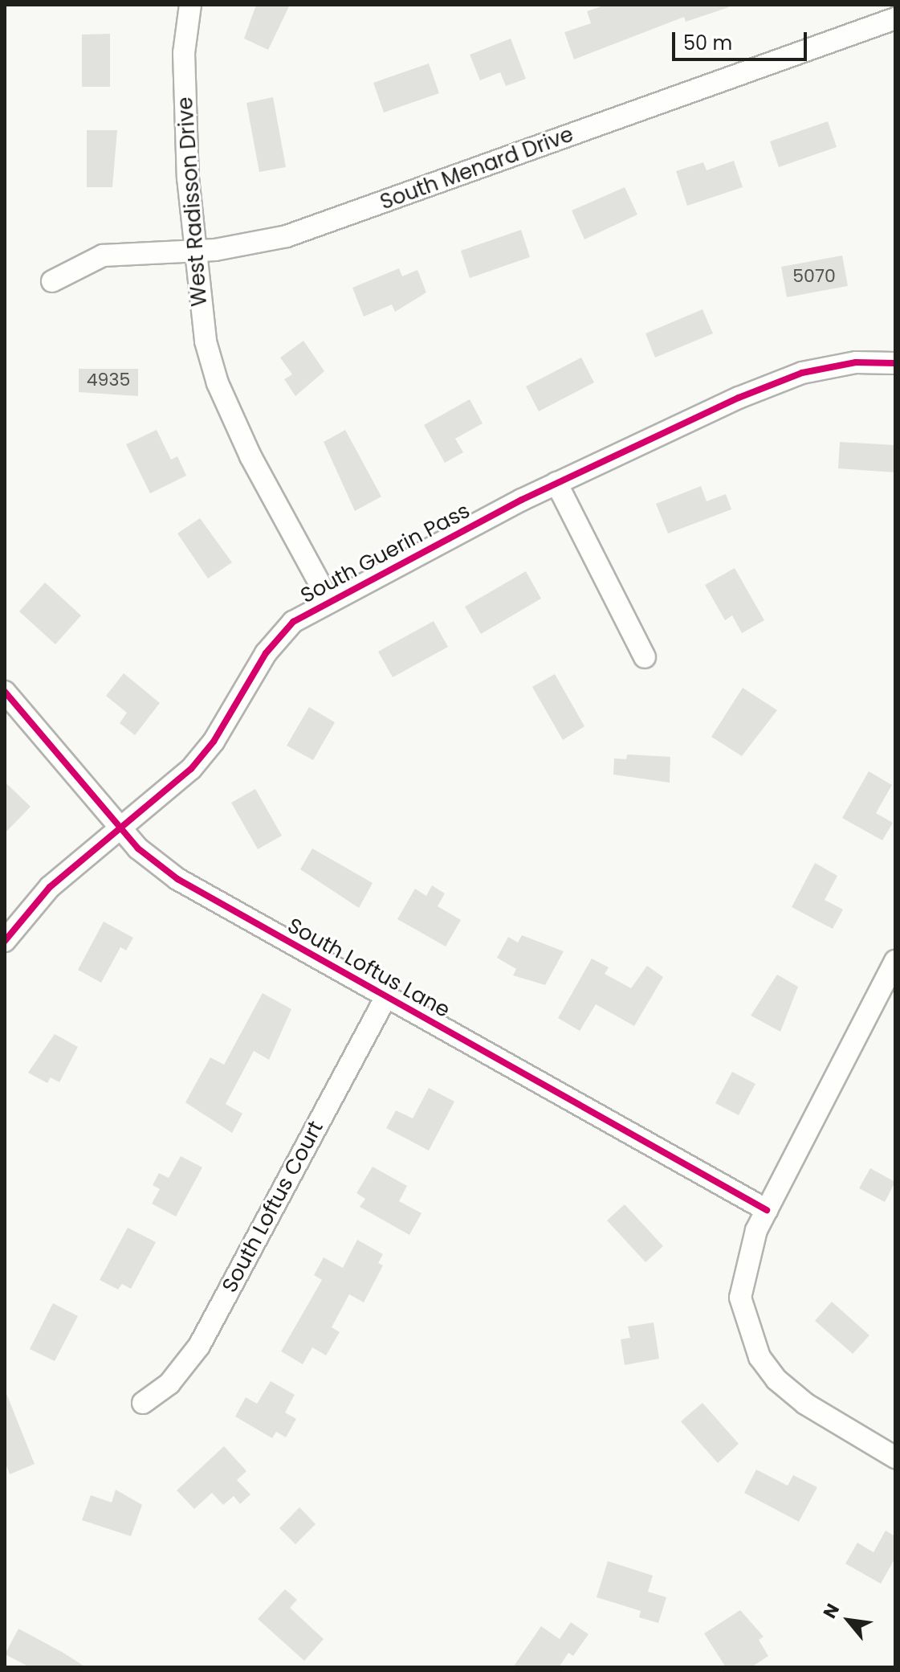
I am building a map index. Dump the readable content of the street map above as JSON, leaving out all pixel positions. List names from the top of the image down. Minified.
{"streets":{"street":["South Menard Drive","West Radisson Drive","South Guerin Pass","South Loftus Lane","South Loftus Court"]},"crossings":[["South Menard Drive","West Radisson Drive"],["West Radisson Drive","South Guerin Pass"],["South Guerin Pass","South Loftus Lane"],["South Loftus Lane","South Loftus Court"]],"house_numbers":["5070","4935"],"scale_bar":"50 m","north":"top left"}
